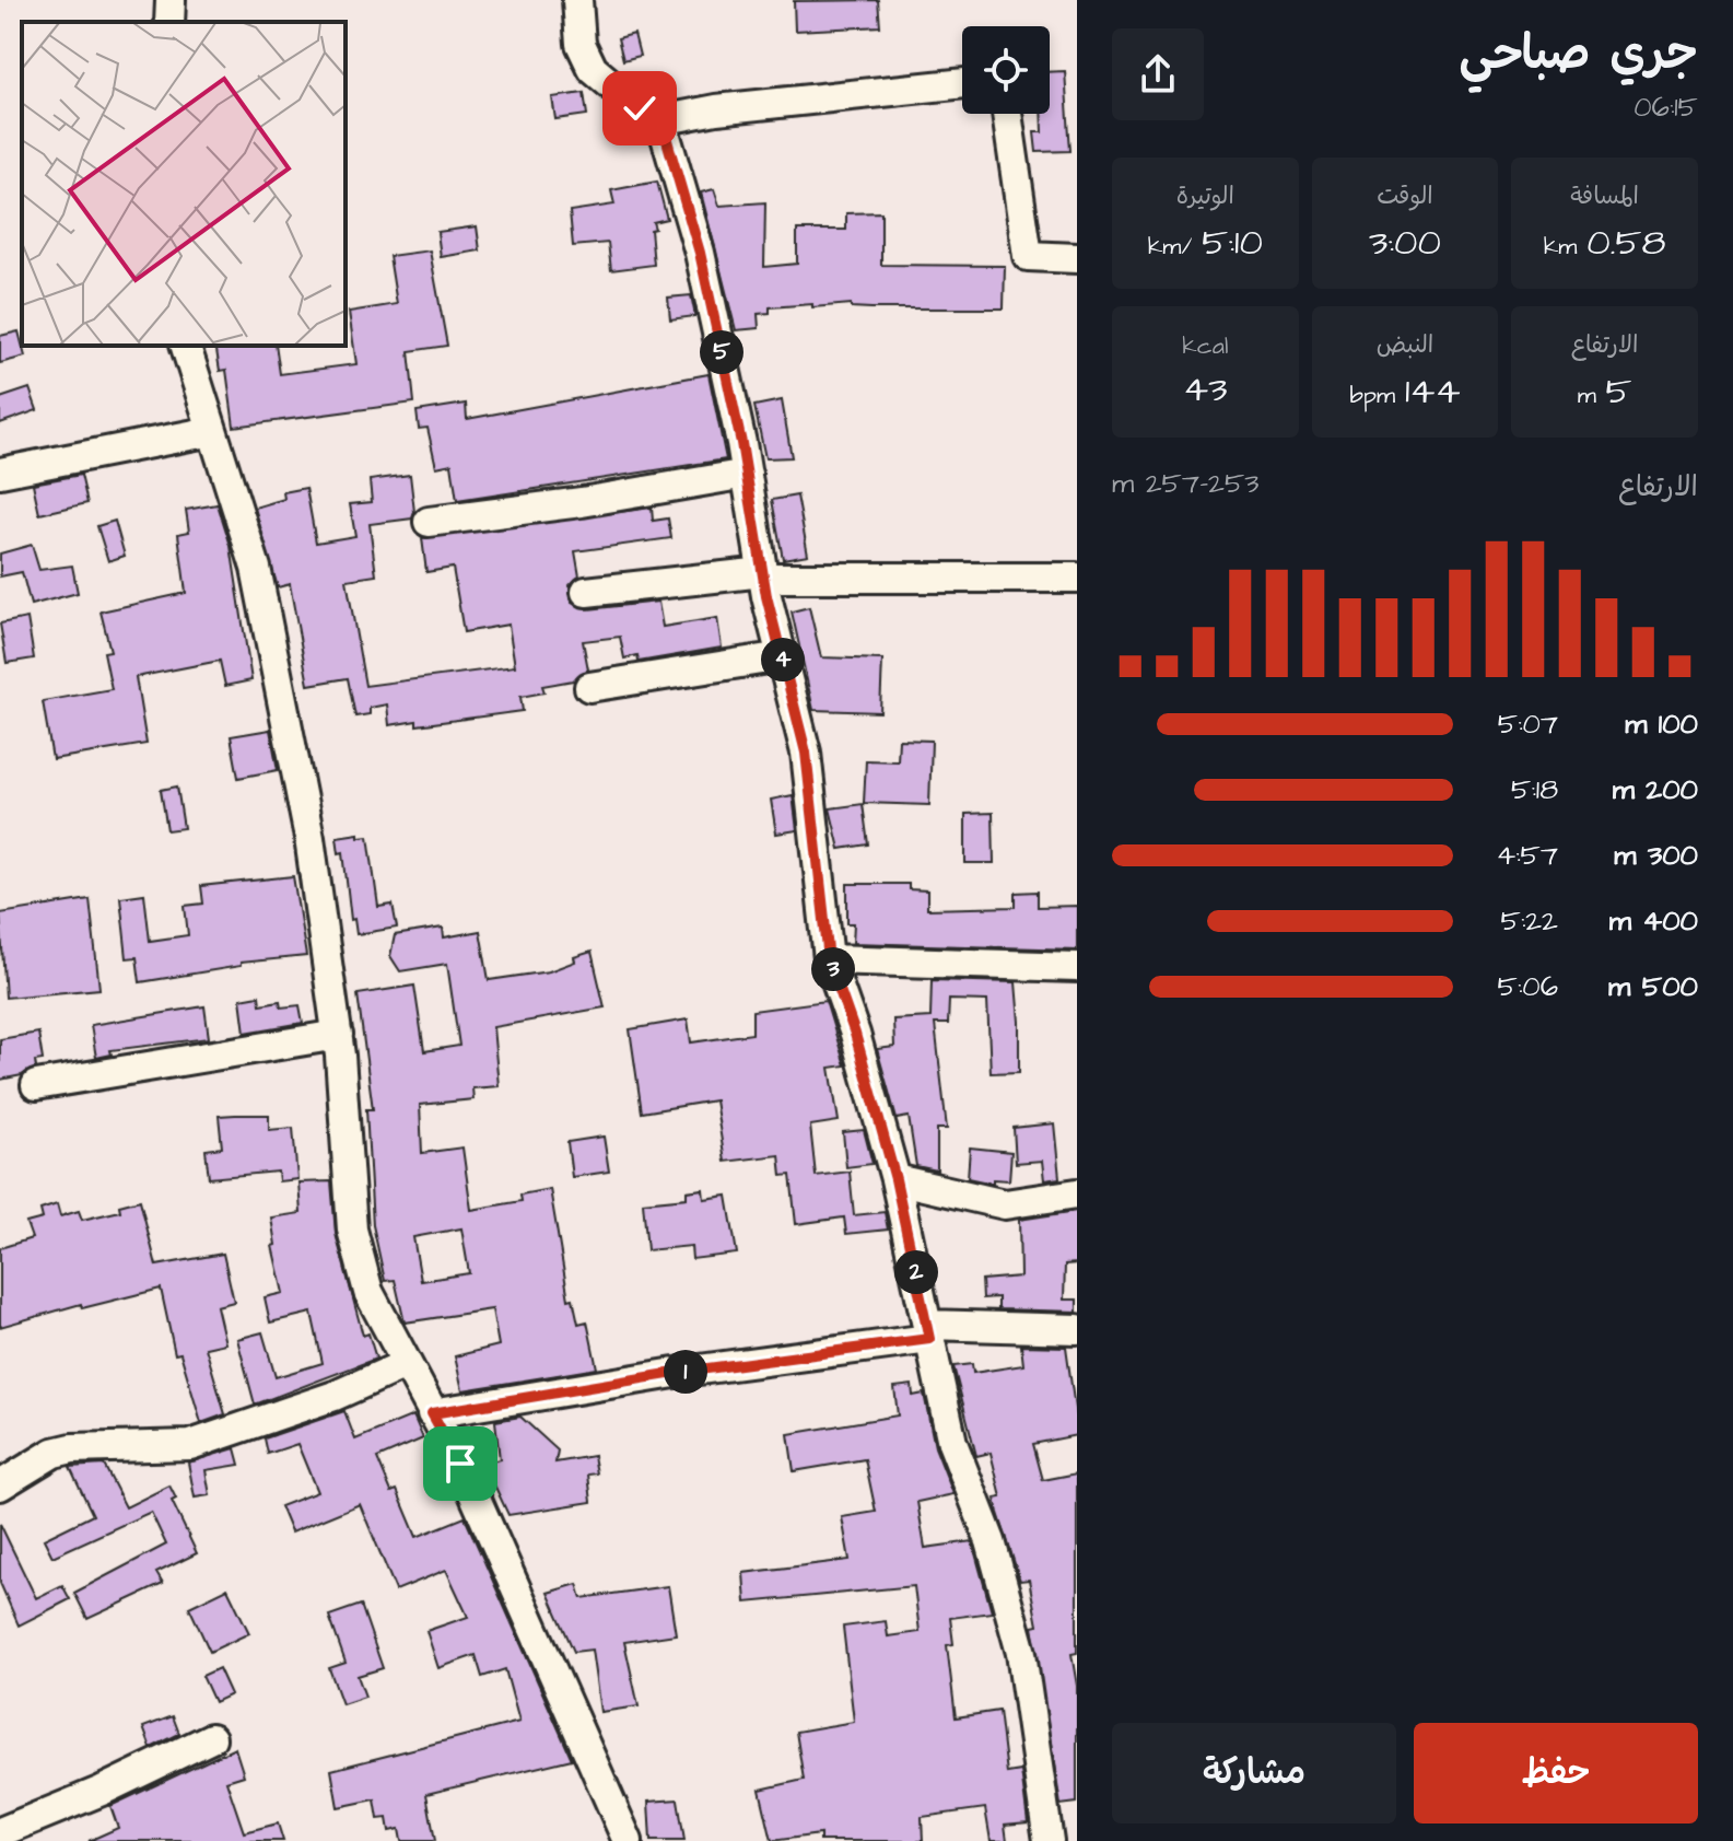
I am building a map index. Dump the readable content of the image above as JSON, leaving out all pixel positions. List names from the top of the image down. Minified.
{"page":{"heading":["جري صباحي","06:15"],"stats":[["المسافة","0.58 km"],["الوقت","3:00"],["الوتيرة","5:10 /km"],["الارتفاع","5 m"],["النبض","144 bpm"],["kcal","43"]],"pins":["5","4","3","2","1"],"chart":["الارتفاع","253–257 m"],"list":[{"name":"100 m","note":"5:07"},{"name":"200 m","note":"5:18"},{"name":"300 m","note":"4:57"},{"name":"400 m","note":"5:22"},{"name":"500 m","note":"5:06"}],"buttons":["حفظ","مشاركة"]}}
